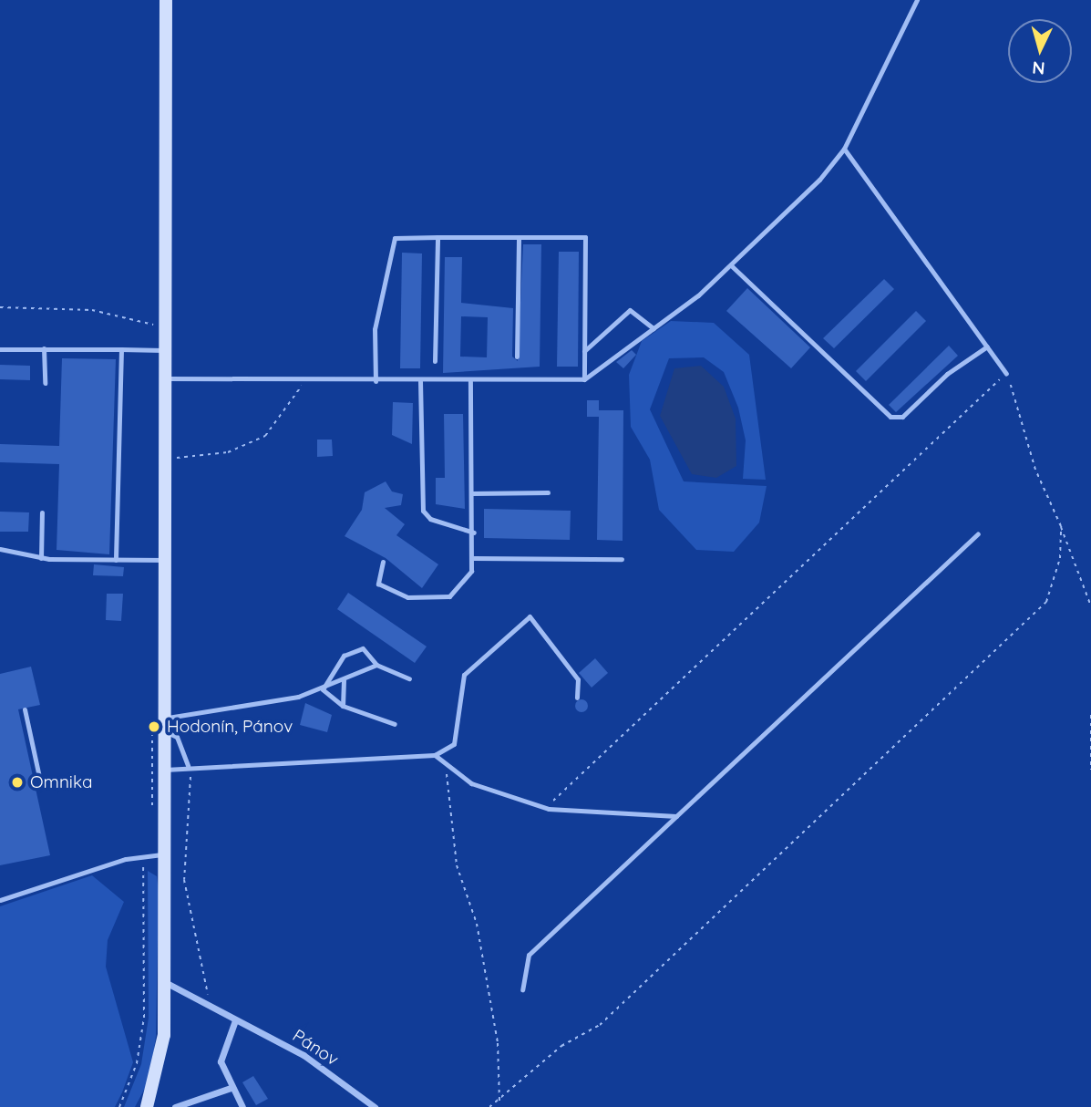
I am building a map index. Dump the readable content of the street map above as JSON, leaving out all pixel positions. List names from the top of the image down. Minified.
{"streets":{"street":["Pánov"]},"places":["Hodonín, Pánov","Omnika"],"north":"bottom"}
